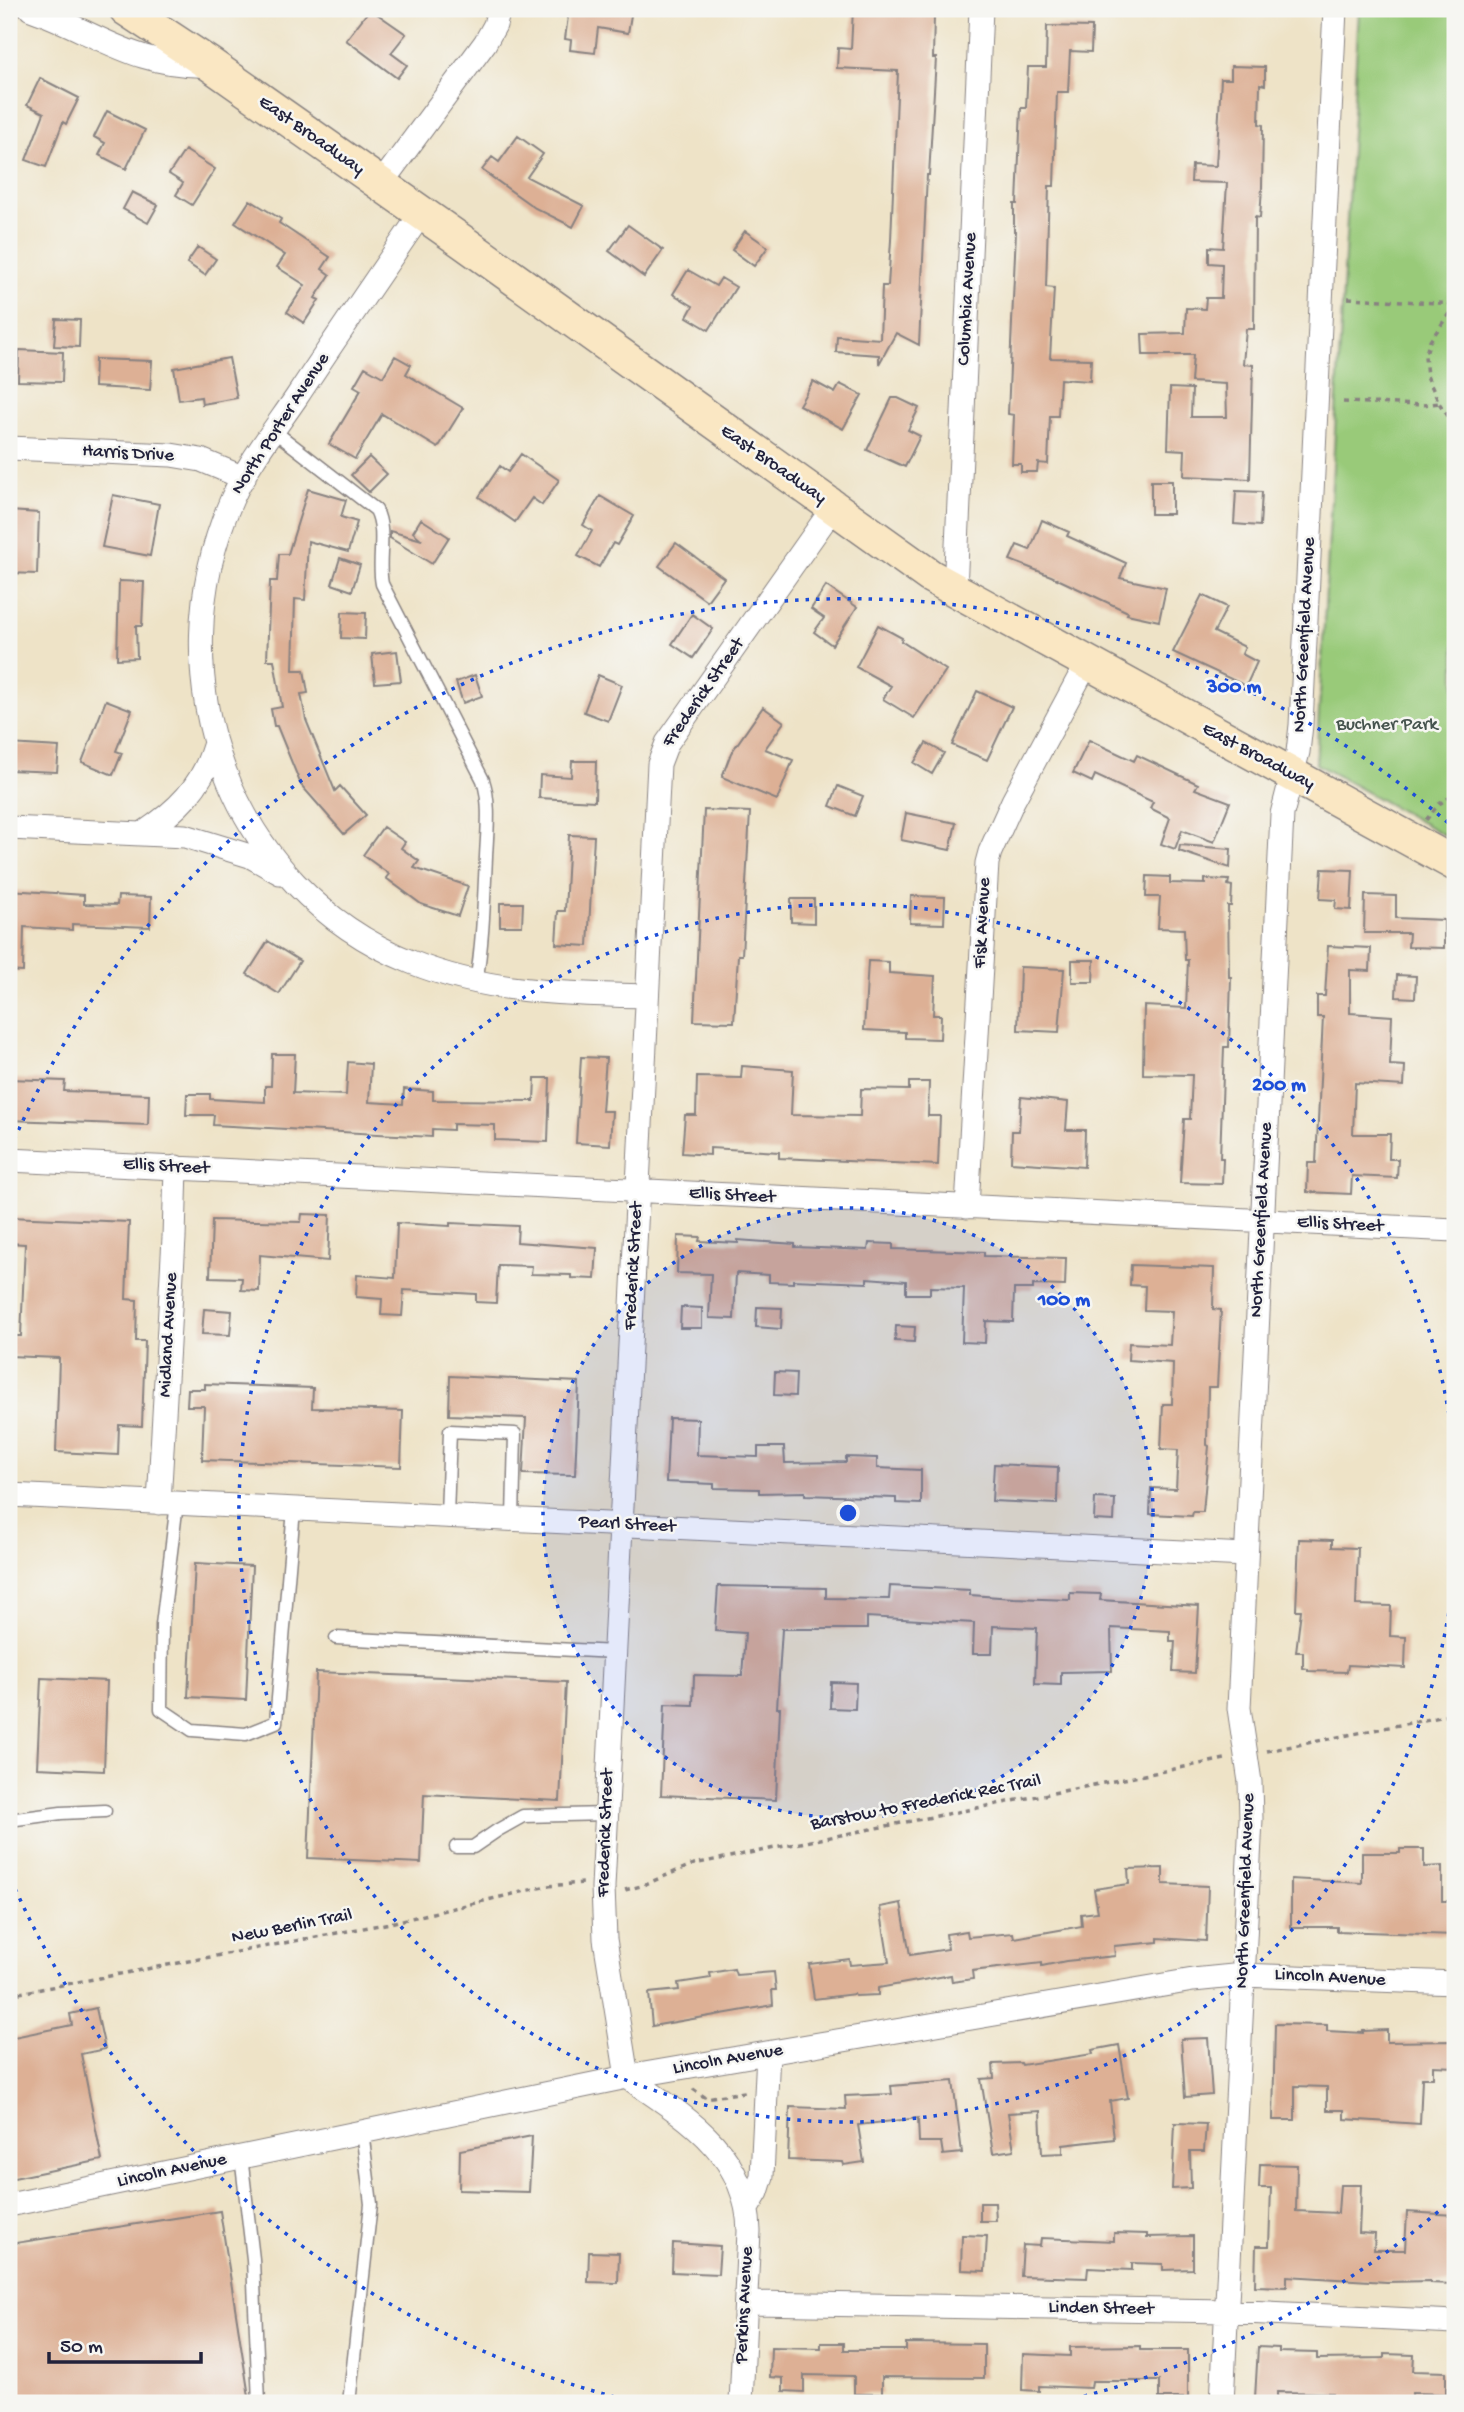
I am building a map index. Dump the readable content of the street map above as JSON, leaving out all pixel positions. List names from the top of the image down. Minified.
{"streets":{"main road":["East Broadway"],"street":["Columbia Avenue","North Porter Avenue","Harris Drive","North Greenfield Avenue","Frederick Street","Fisk Avenue","Ellis Street","Midland Avenue","Pearl Street","Lincoln Avenue","Perkins Avenue","Linden Street"],"path":["Barstow to Frederick Rec Trail","New Berlin Trail"]},"crossings":[["East Broadway","Columbia Avenue"],["East Broadway","North Porter Avenue"],["East Broadway","North Greenfield Avenue"],["East Broadway","Frederick Street"],["East Broadway","Fisk Avenue"],["North Porter Avenue","Harris Drive"],["North Porter Avenue","Frederick Street"],["North Greenfield Avenue","Ellis Street"],["North Greenfield Avenue","Pearl Street"],["North Greenfield Avenue","Lincoln Avenue"],["North Greenfield Avenue","Linden Street"],["Frederick Street","Ellis Street"],["Frederick Street","Pearl Street"],["Frederick Street","Lincoln Avenue"],["Frederick Street","Perkins Avenue"],["Fisk Avenue","Ellis Street"],["Ellis Street","Midland Avenue"],["Midland Avenue","Pearl Street"],["Lincoln Avenue","Perkins Avenue"],["Perkins Avenue","Linden Street"]],"parks":["Buchner Park"],"scale_bar":"50 m","rings":["300 m","200 m","100 m"]}
